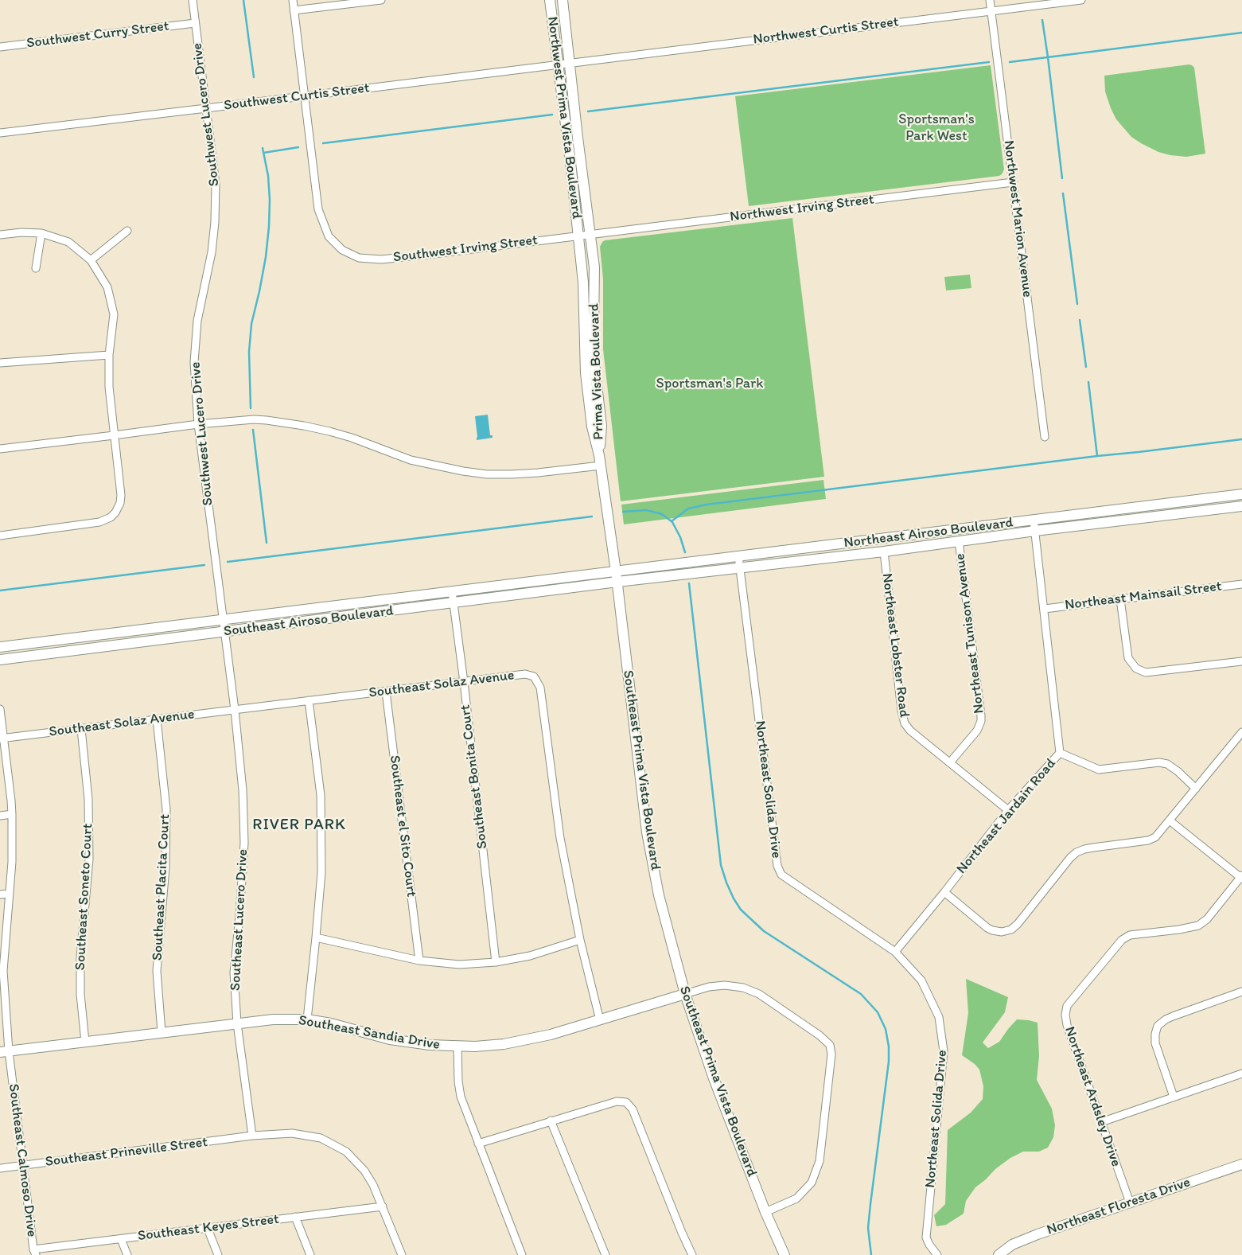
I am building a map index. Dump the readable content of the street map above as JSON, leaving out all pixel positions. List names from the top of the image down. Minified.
{"streets":{"main road":["Northwest Prima Vista Boulevard","Prima Vista Boulevard","Northeast Airoso Boulevard","Southeast Airoso Boulevard","Southeast Prima Vista Boulevard","Southeast Sandia Drive","Northeast Floresta Drive"],"street":["Northwest Curtis Street","Southwest Curry Street","Southwest Curtis Street","Southwest Lucero Drive","Northwest Irving Street","Northwest Marion Avenue","Southwest Irving Street","Northeast Mainsail Street","Northeast Tunison Avenue","Northeast Lobster Road","Southeast Solaz Avenue","Southeast Bonita Court","Northeast Solida Drive","Northeast Jardain Road","Southeast el Sito Court","Southeast Placita Court","Southeast Soneto Court","Southeast Lucero Drive","Northeast Ardsley Drive","Southeast Prineville Street","Southeast Calmoso Drive","Southeast Keyes Street"]},"crossings":[["Northwest Curtis Street","Southwest Curtis Street"],["Northwest Curtis Street","Northwest Prima Vista Boulevard"],["Northwest Curtis Street","Northwest Marion Avenue"],["Southwest Curry Street","Southwest Lucero Drive"],["Southwest Curtis Street","Southwest Lucero Drive"],["Southwest Curtis Street","Northwest Prima Vista Boulevard"],["Southwest Curtis Street","Southwest Irving Street"],["Southwest Lucero Drive","Southeast Airoso Boulevard"],["Southwest Lucero Drive","Southeast Lucero Drive"],["Northwest Prima Vista Boulevard","Northwest Irving Street"],["Northwest Prima Vista Boulevard","Southwest Irving Street"],["Northwest Prima Vista Boulevard","Prima Vista Boulevard"],["Northwest Irving Street","Northwest Marion Avenue"],["Northwest Irving Street","Southwest Irving Street"],["Northwest Irving Street","Prima Vista Boulevard"],["Southwest Irving Street","Prima Vista Boulevard"],["Prima Vista Boulevard","Southeast Prima Vista Boulevard"],["Northeast Airoso Boulevard","Southeast Airoso Boulevard"],["Northeast Airoso Boulevard","Northeast Tunison Avenue"],["Northeast Airoso Boulevard","Northeast Lobster Road"],["Northeast Airoso Boulevard","Southeast Prima Vista Boulevard"],["Northeast Airoso Boulevard","Northeast Solida Drive"],["Northeast Airoso Boulevard","Northeast Jardain Road"],["Northeast Mainsail Street","Northeast Jardain Road"],["Southeast Airoso Boulevard","Southeast Prima Vista Boulevard"],["Southeast Airoso Boulevard","Southeast Bonita Court"],["Southeast Airoso Boulevard","Southeast Lucero Drive"],["Northeast Tunison Avenue","Northeast Lobster Road"],["Northeast Lobster Road","Northeast Jardain Road"],["Southeast Solaz Avenue","Southeast Bonita Court"],["Southeast Solaz Avenue","Southeast el Sito Court"],["Southeast Solaz Avenue","Southeast Placita Court"],["Southeast Solaz Avenue","Southeast Soneto Court"],["Southeast Solaz Avenue","Southeast Lucero Drive"],["Southeast Solaz Avenue","Southeast Sandia Drive"],["Southeast Solaz Avenue","Southeast Calmoso Drive"],["Southeast Prima Vista Boulevard","Southeast Sandia Drive"],["Northeast Solida Drive","Northeast Jardain Road"],["Southeast Placita Court","Southeast Sandia Drive"],["Southeast Soneto Court","Southeast Sandia Drive"],["Southeast Lucero Drive","Southeast Sandia Drive"],["Southeast Lucero Drive","Southeast Prineville Street"],["Southeast Sandia Drive","Southeast Calmoso Drive"],["Northeast Ardsley Drive","Northeast Floresta Drive"],["Southeast Prineville Street","Southeast Calmoso Drive"],["Southeast Prineville Street","Southeast Keyes Street"],["Southeast Calmoso Drive","Southeast Keyes Street"]],"districts":["RIVER PARK"],"parks":["Sportsman's Park West","Sportsman's Park"]}
